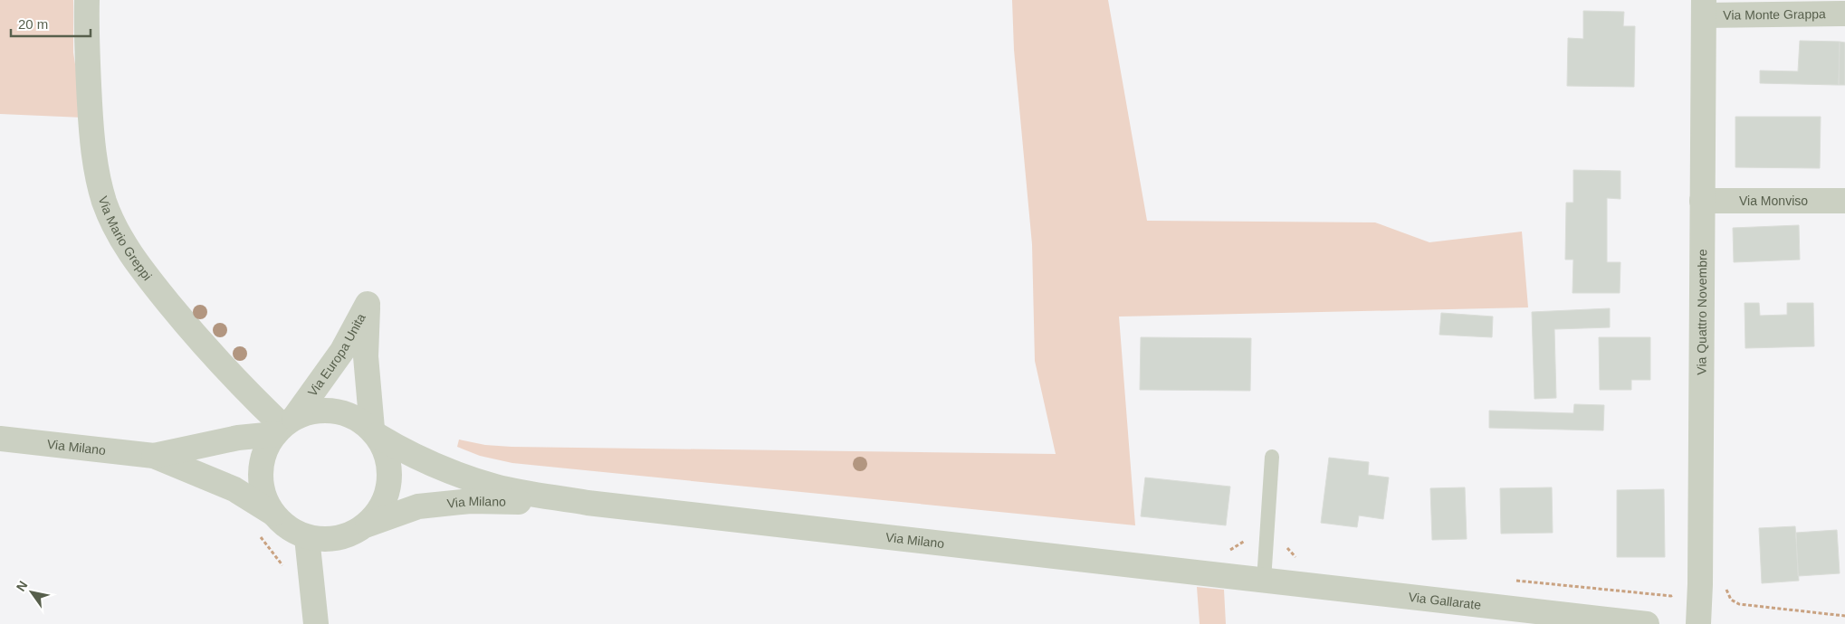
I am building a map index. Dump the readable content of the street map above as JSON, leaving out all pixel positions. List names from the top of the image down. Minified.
{"streets":{"street":["Via Monte Grappa","Via Monviso","Via Mario Greppi","Via Quattro Novembre","Via Europa Unita","Via Milano","Via Gallarate"]},"crossings":[["Via Monte Grappa","Via Quattro Novembre"],["Via Monviso","Via Quattro Novembre"],["Via Mario Greppi","Via Europa Unita"],["Via Mario Greppi","Via Milano"],["Via Europa Unita","Via Milano"],["Via Milano","Via Gallarate"]],"scale_bar":"20 m","north":"top left"}
